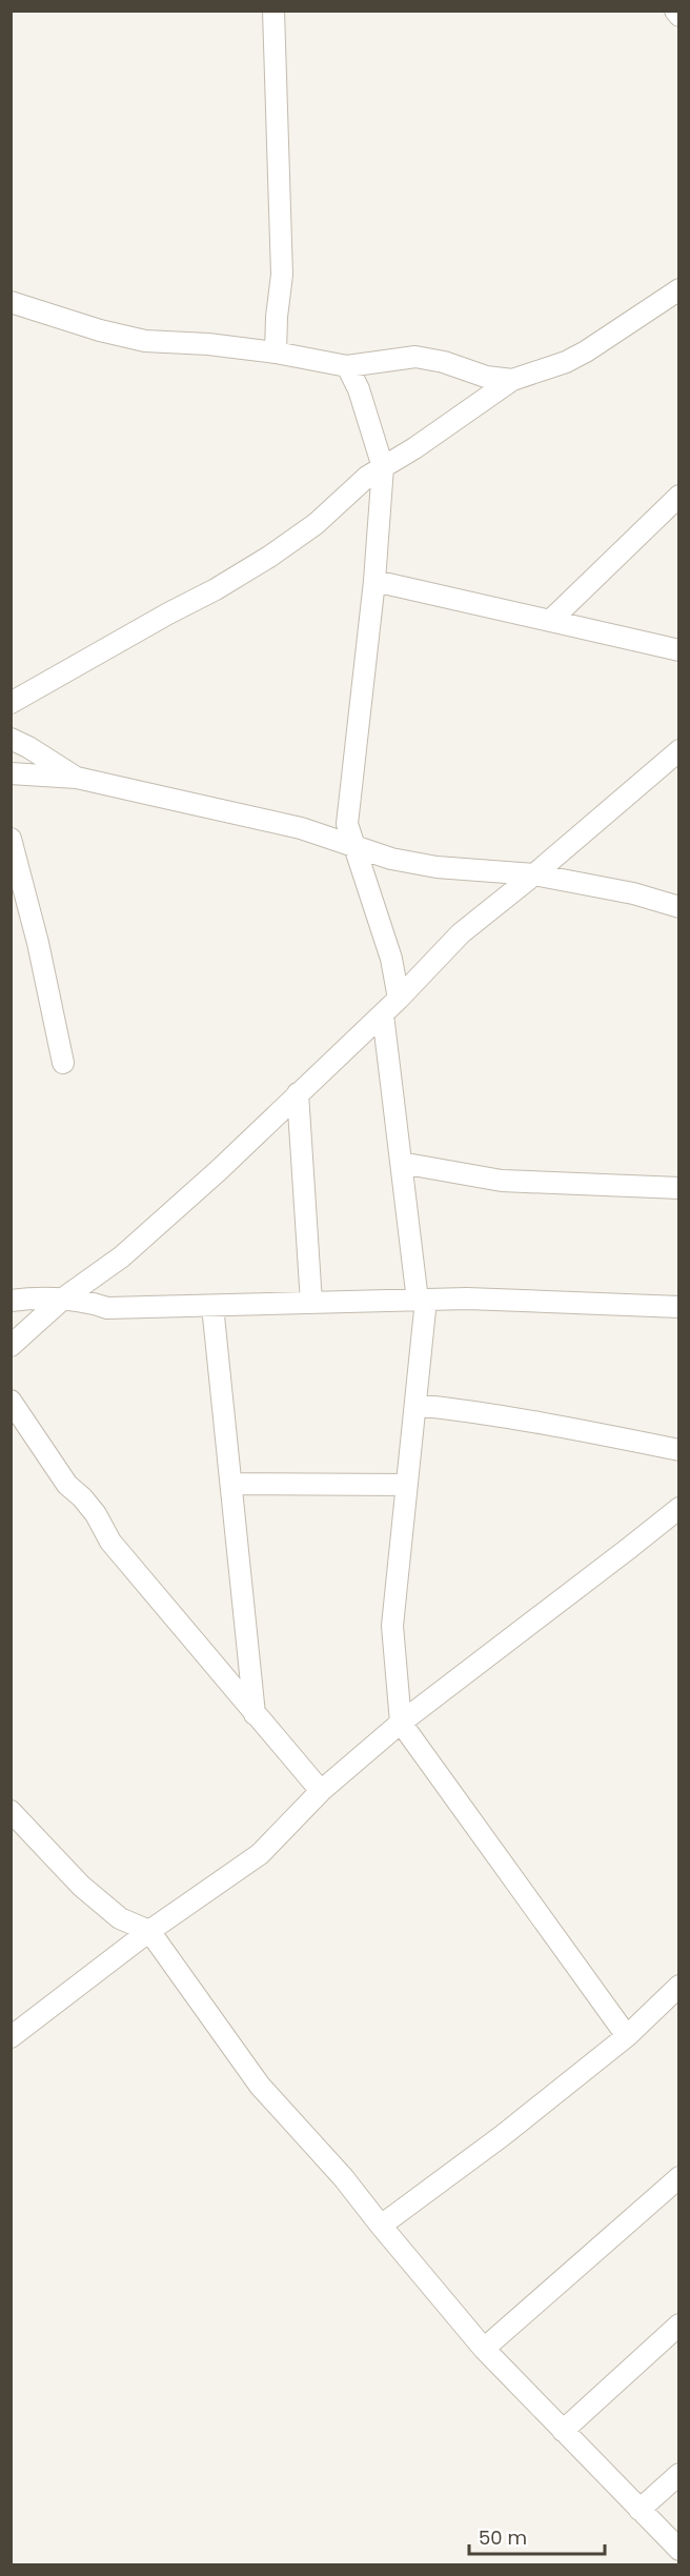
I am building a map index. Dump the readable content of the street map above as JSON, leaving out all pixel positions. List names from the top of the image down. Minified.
{"scale_bar":"50 m"}
